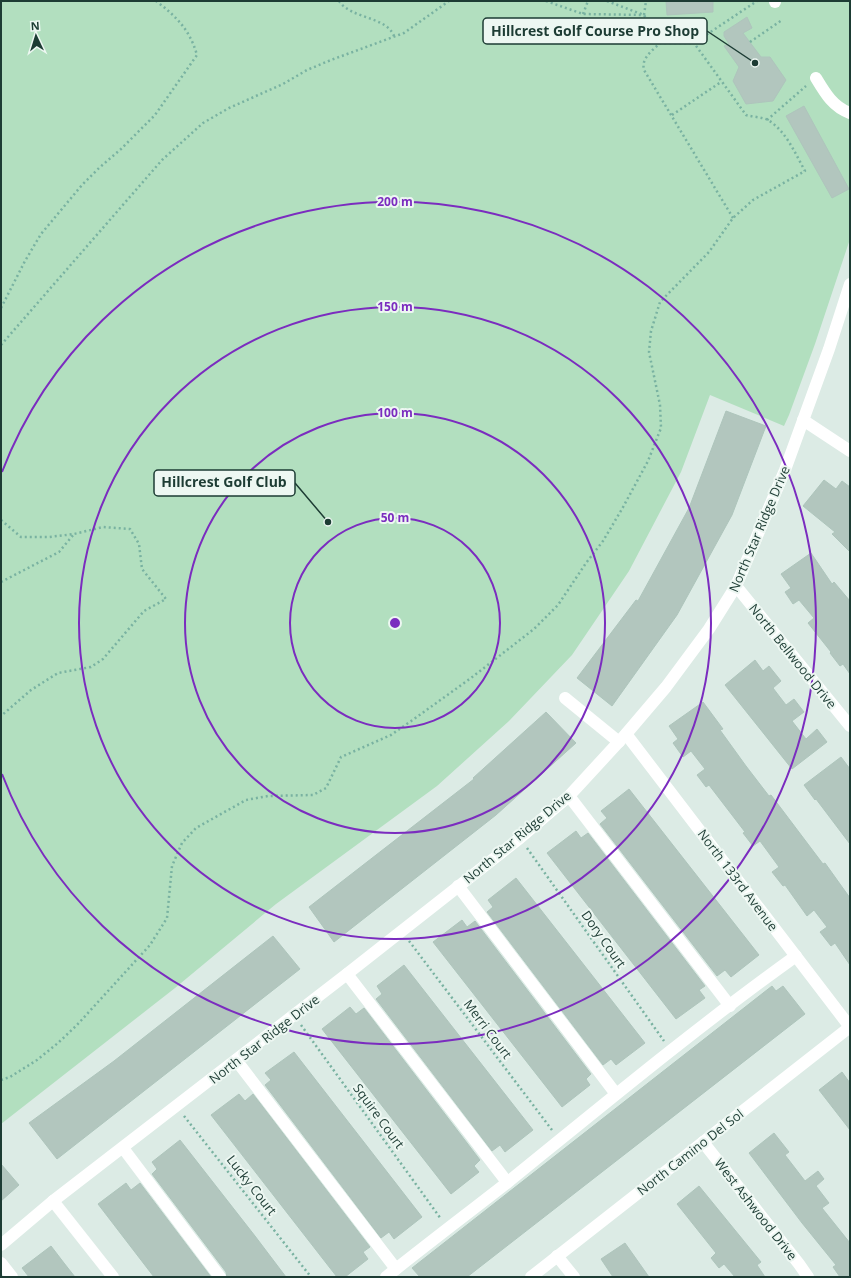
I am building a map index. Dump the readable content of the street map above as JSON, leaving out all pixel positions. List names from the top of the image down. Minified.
{"streets":{"street":["North Star Ridge Drive","North Bellwood Drive","North 133rd Avenue","North Camino Del Sol","West Ashwood Drive"],"path":["Dory Court","Merri Court","Squire Court","Lucky Court"]},"crossings":[["North Star Ridge Drive","North Bellwood Drive"],["North Star Ridge Drive","North 133rd Avenue"],["North Star Ridge Drive","Dory Court"],["North Star Ridge Drive","Merri Court"],["North Star Ridge Drive","Squire Court"],["North Star Ridge Drive","Lucky Court"],["North 133rd Avenue","North Camino Del Sol"],["North Camino Del Sol","West Ashwood Drive"]],"places":["Hillcrest Golf Course Pro Shop","Hillcrest Golf Club"],"north":"top","rings":["200 m","150 m","100 m","50 m"]}
